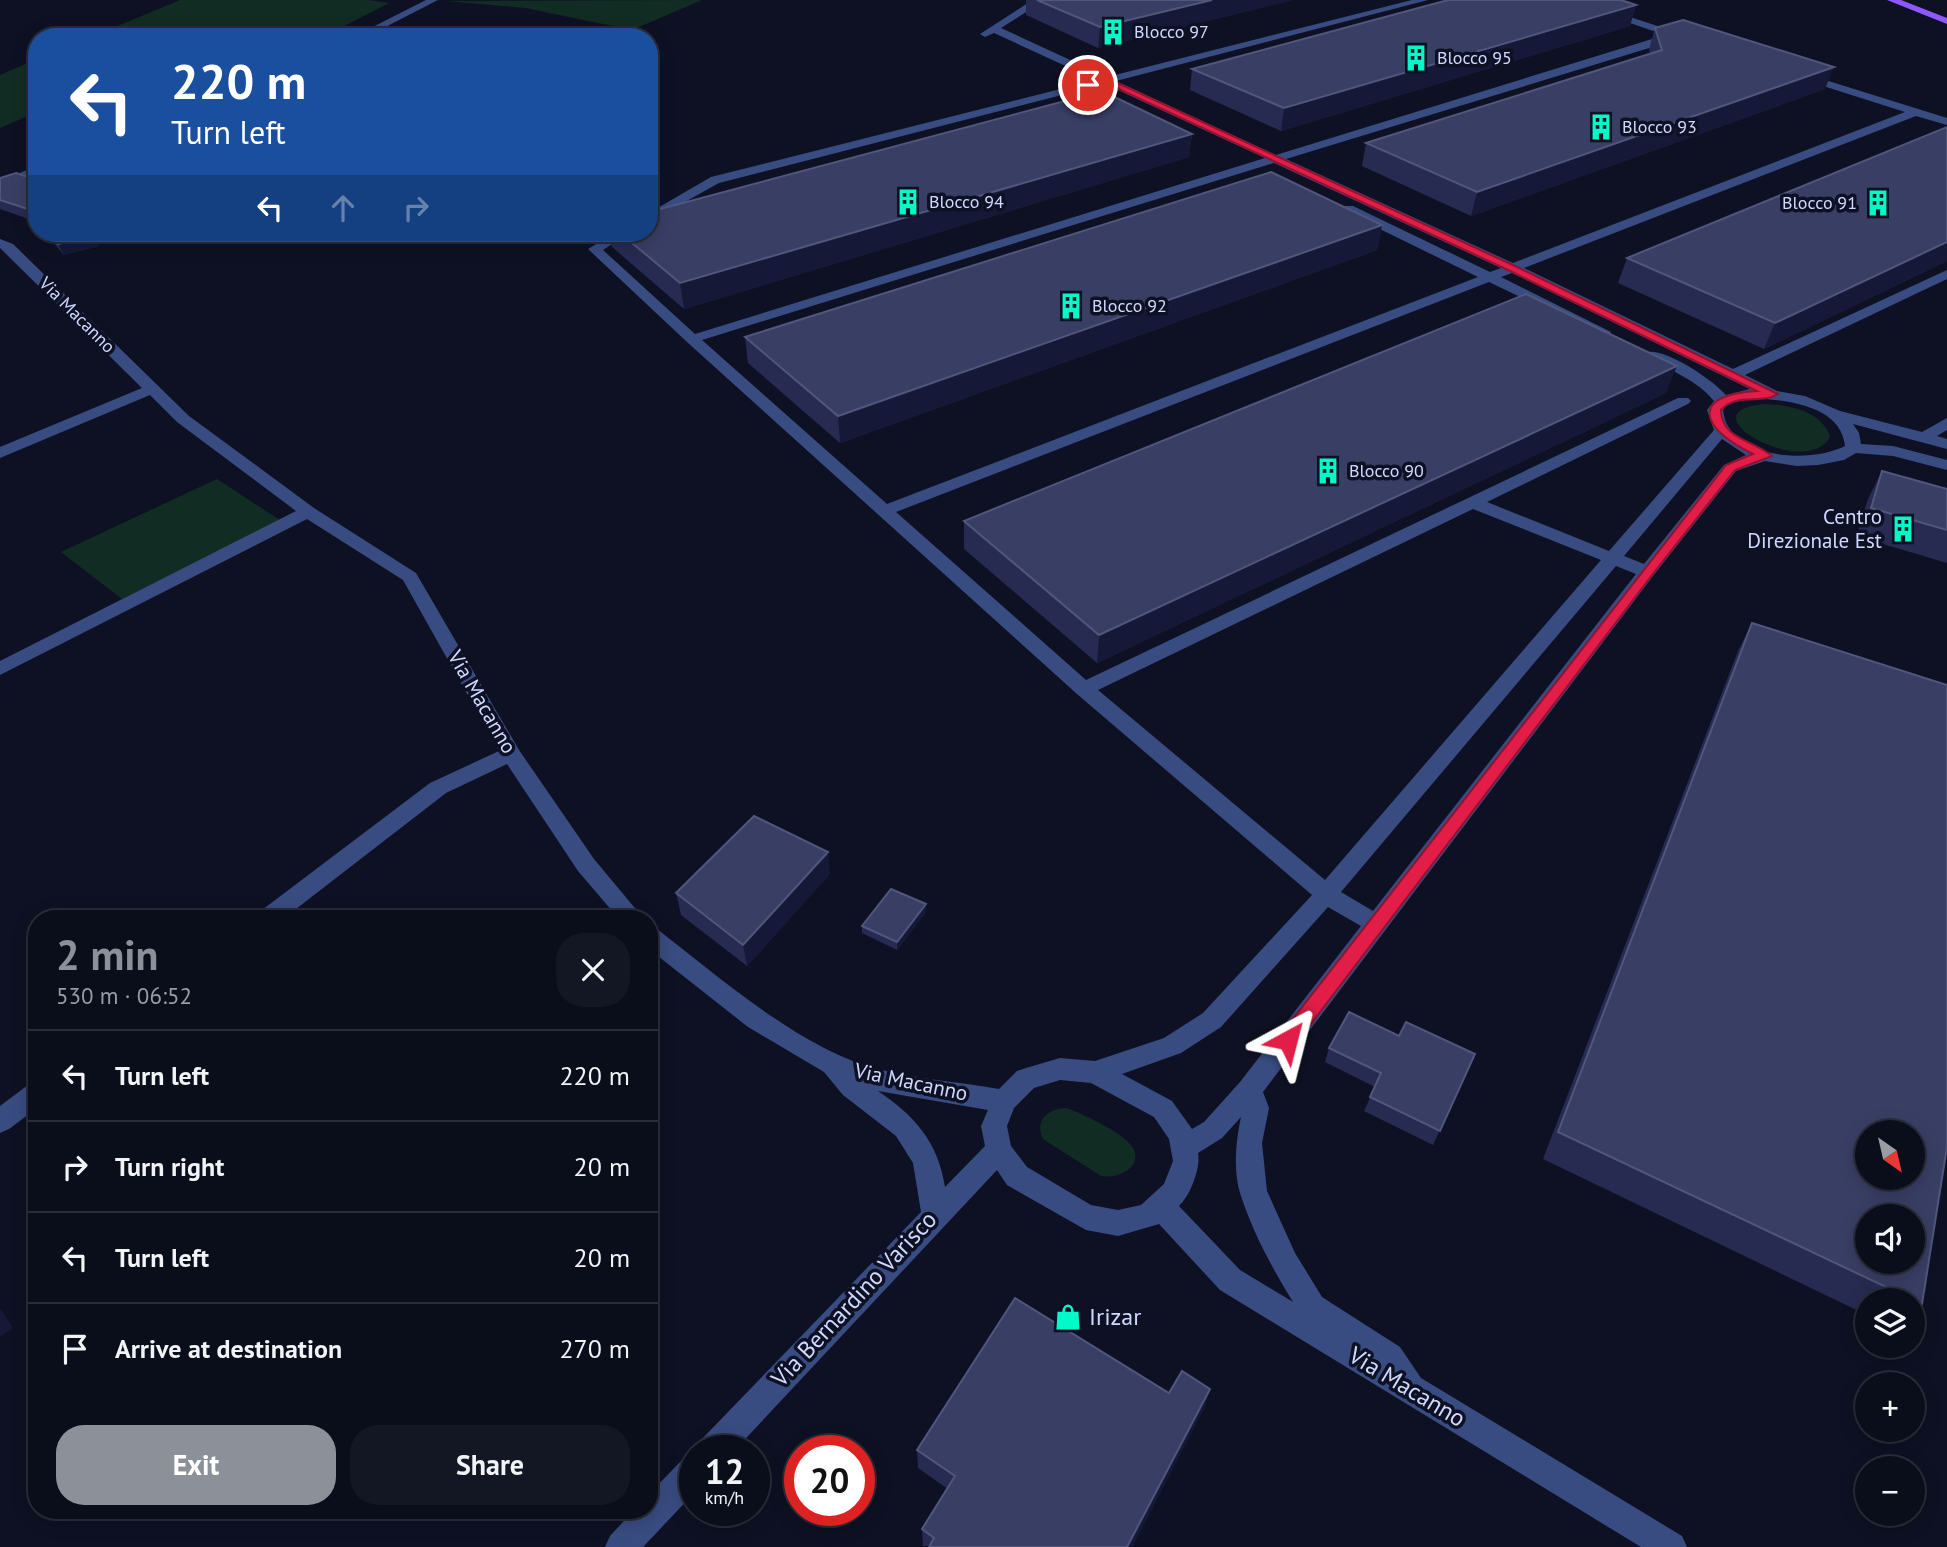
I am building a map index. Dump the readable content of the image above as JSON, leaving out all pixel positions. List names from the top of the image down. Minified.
{"streets":{"street":["Via Macanno","Via Bernardino Varisco"]},"crossings":[["Via Macanno","Via Bernardino Varisco"]],"places":{"building":["Blocco 97","Blocco 95","Blocco 93","Blocco 94","Blocco 91","Blocco 92","Blocco 90","Centro Direzionale Est"],"shop":["Irizar"]},"north":"bottom right","page":{"turn":["220 m","Turn left"],"heading":["2 min","530 m · 06:52"],"list":[{"name":"Turn left","value":"220 m"},{"name":"Turn right","value":"20 m"},{"name":"Turn left","value":"20 m"},{"name":"Arrive at destination","value":"270 m"}],"map_buttons":["+","−"],"buttons":["Exit","Share"],"speed":"12 km/h","limit":"20"}}
